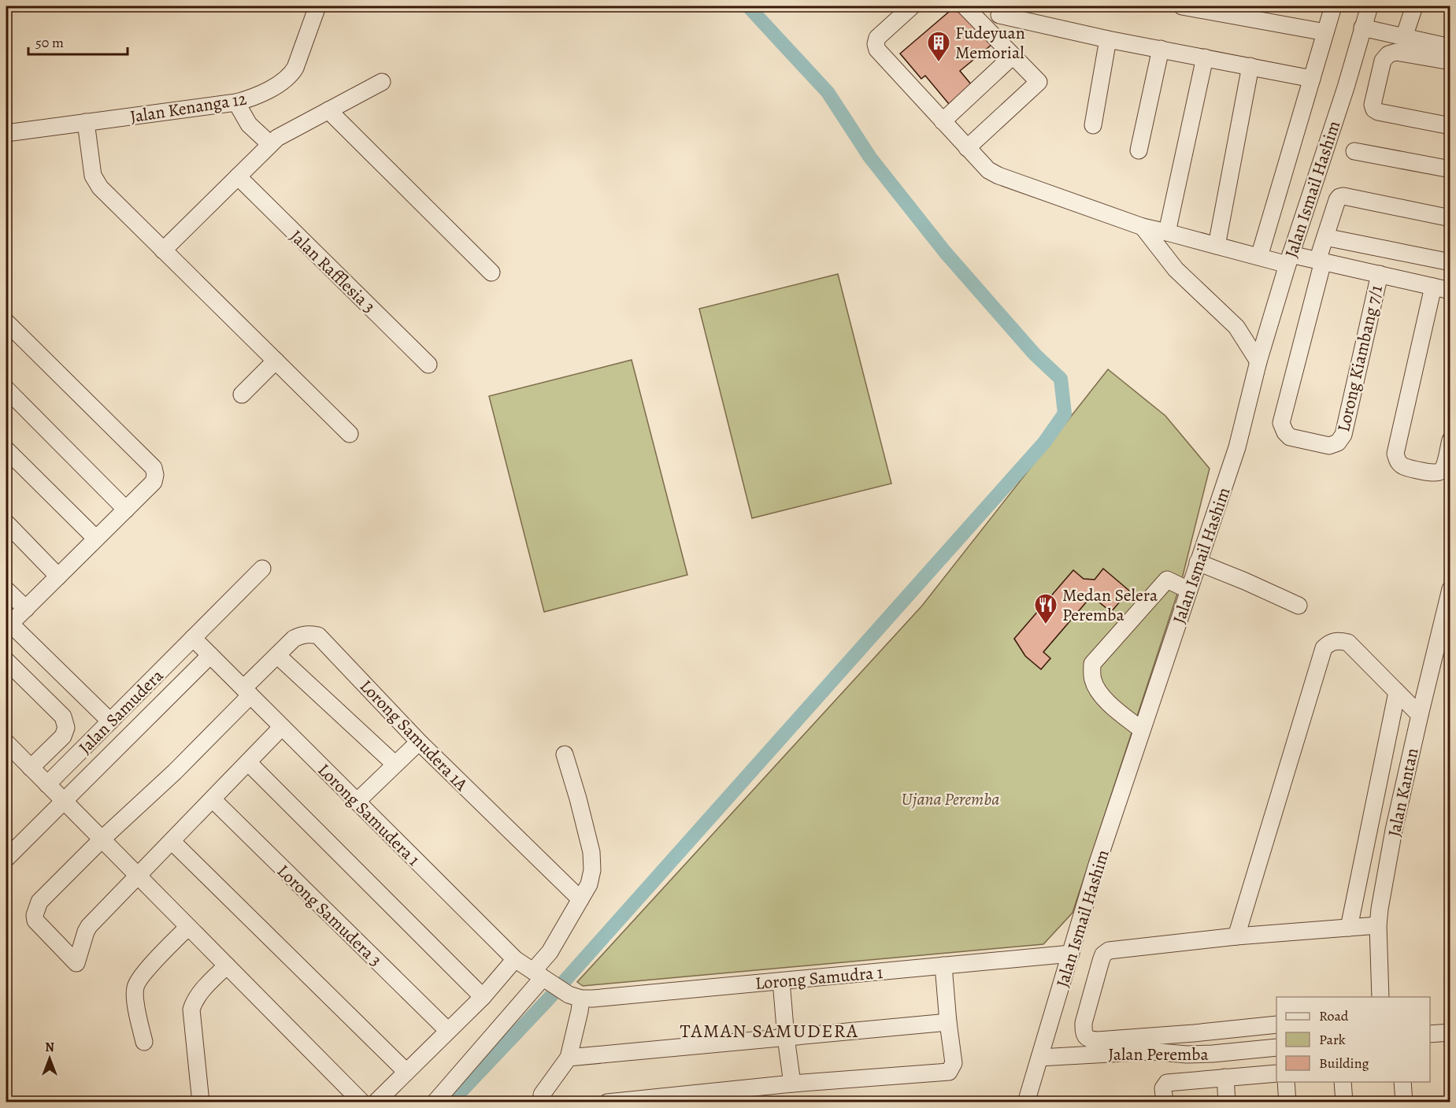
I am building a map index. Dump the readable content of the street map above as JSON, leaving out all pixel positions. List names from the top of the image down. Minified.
{"streets":{"street":["Jalan Kenanga 12","Jalan Ismail Hashim","Jalan Rafflesia 3","Lorong Kiambang 7/1","Jalan Samudera","Lorong Samudera 1A","Jalan Kantan","Lorong Samudera 1","Lorong Samudera 3","Lorong Samudra 1","Jalan Peremba"]},"crossings":[["Jalan Ismail Hashim","Lorong Samudra 1"],["Jalan Ismail Hashim","Jalan Peremba"],["Jalan Samudera","Lorong Samudera 1"],["Lorong Samudera 1A","Lorong Samudera 1"],["Lorong Samudera 1","Lorong Samudra 1"]],"districts":["TAMAN SAMUDERA"],"parks":["Ujana Peremba"],"places":{"building":["Fudeyuan Memorial"],"restaurant":["Medan Selera Peremba"]},"legend":["Road","Park","Building"],"scale_bar":"50 m","north":"top"}
